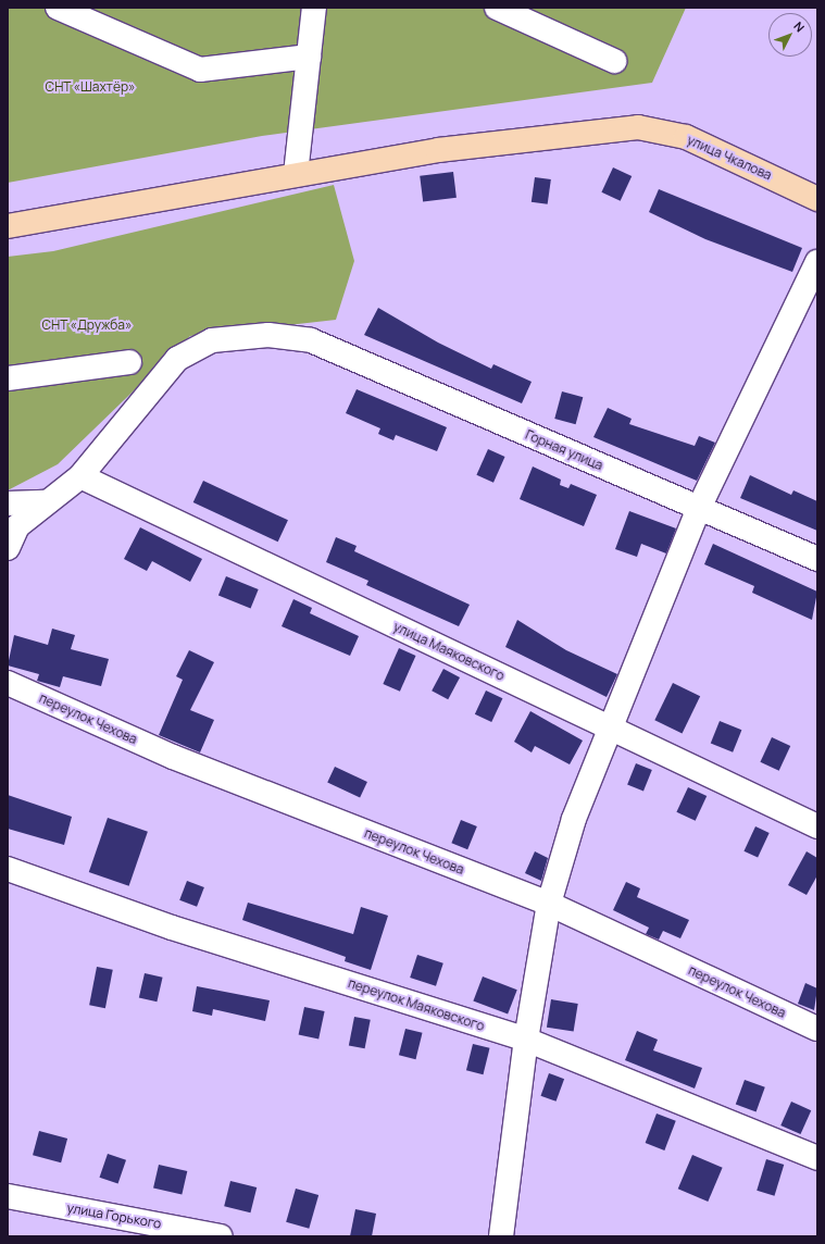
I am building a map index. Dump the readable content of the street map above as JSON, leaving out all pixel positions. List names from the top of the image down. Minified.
{"streets":{"main road":["улица Чкалова"],"street":["Горная улица","улица Маяковского","переулок Чехова","переулок Маяковского","улица Горького"]},"crossings":[["Горная улица","улица Маяковского"]],"parks":["СНТ «Шахтёр»","СНТ «Дружба»"],"north":"top right"}
